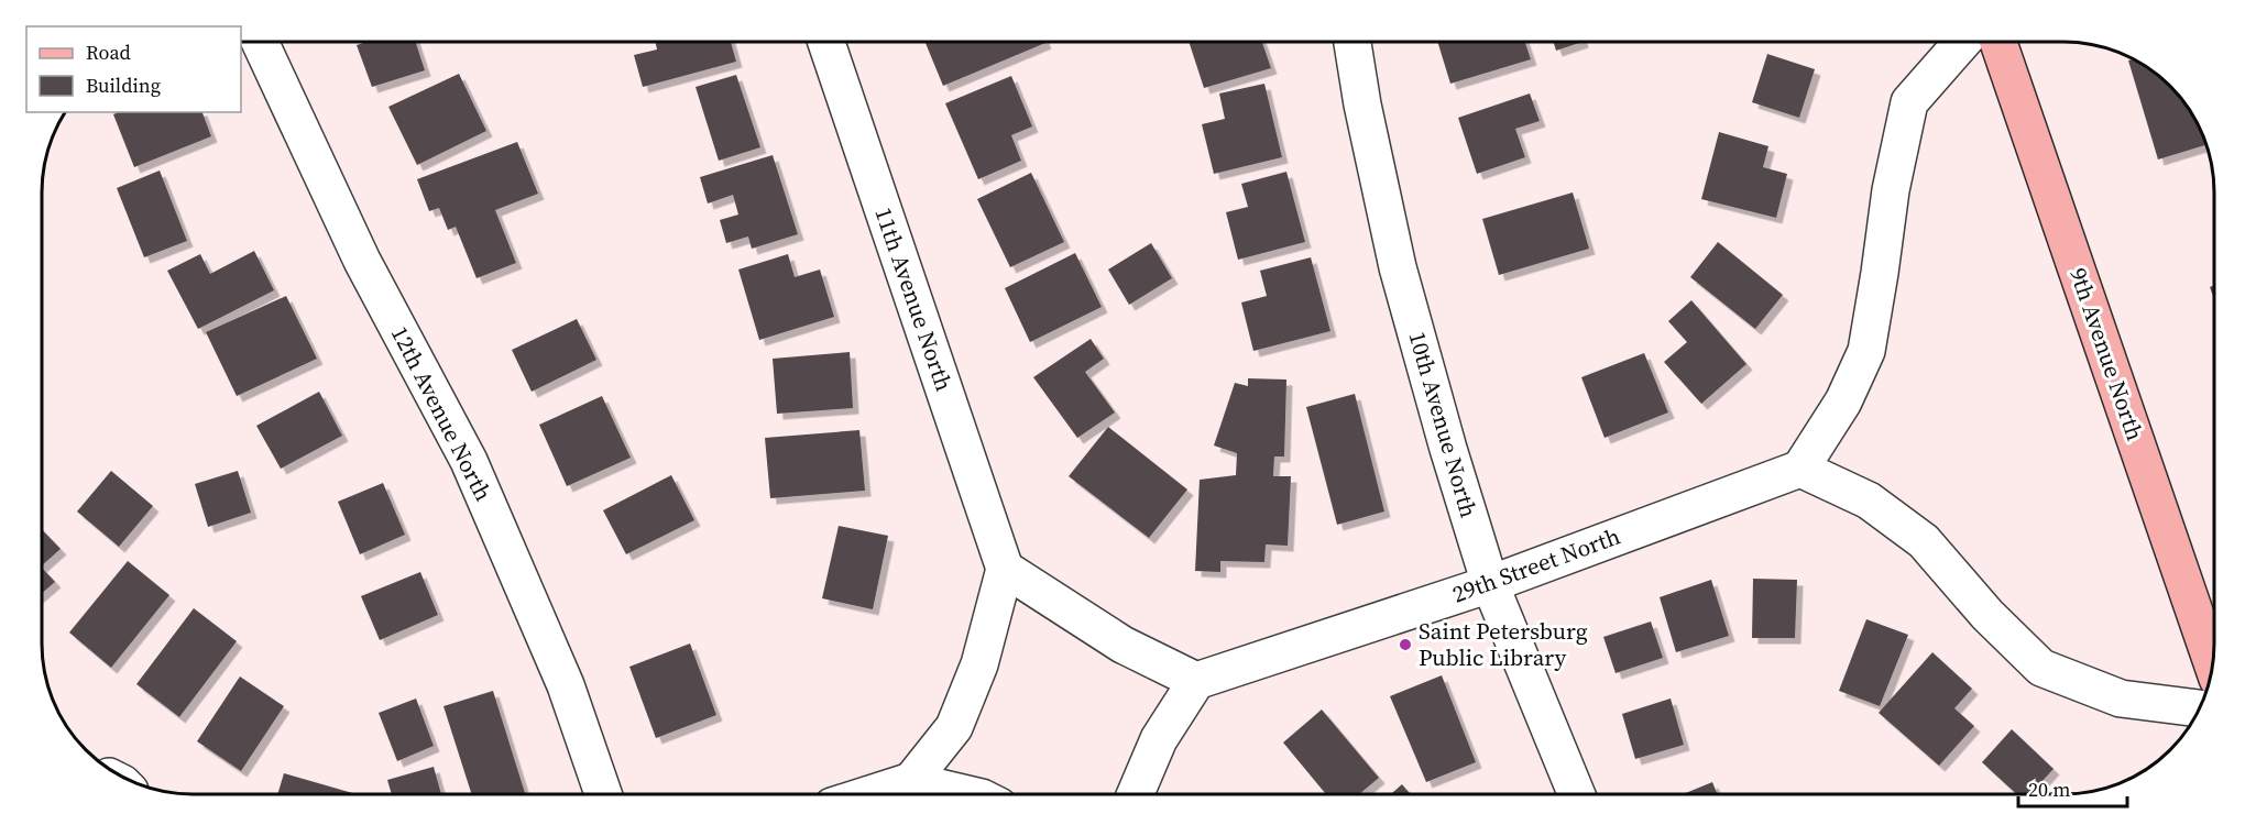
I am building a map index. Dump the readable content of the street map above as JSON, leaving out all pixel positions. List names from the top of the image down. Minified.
{"streets":{"street":["11th Avenue North","9th Avenue North","12th Avenue North","10th Avenue North","29th Street North"]},"crossings":[["10th Avenue North","29th Street North"]],"places":["Saint Petersburg Public Library"],"legend":["Road","Building"],"scale_bar":"20 m"}
